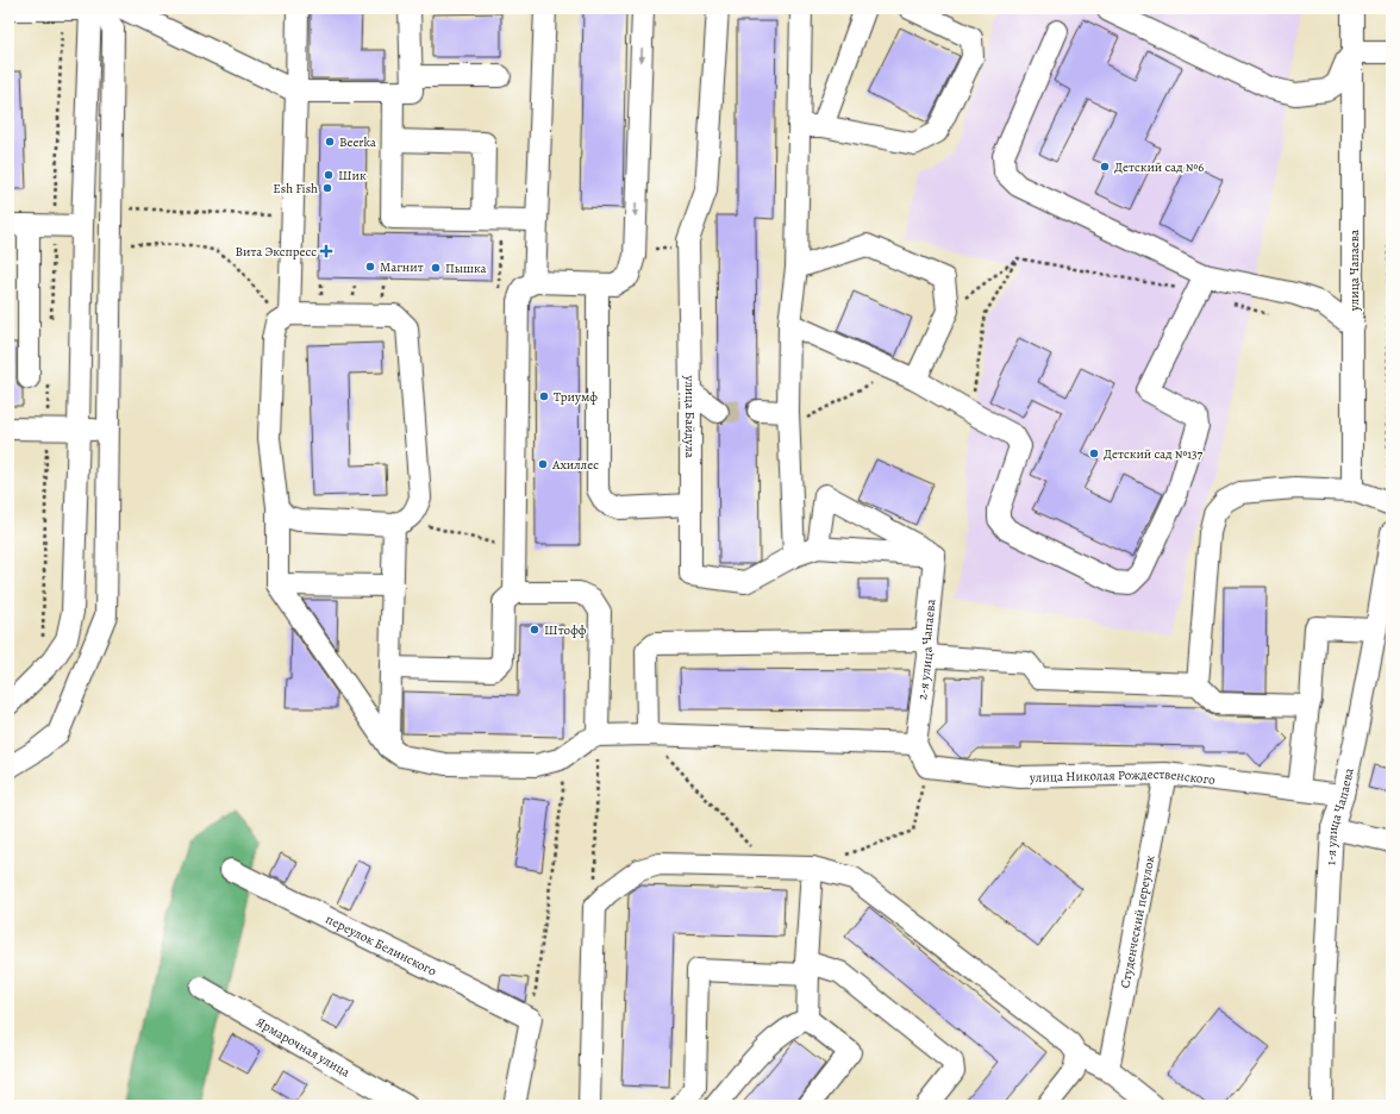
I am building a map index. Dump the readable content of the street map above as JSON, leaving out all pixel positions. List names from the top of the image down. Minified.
{"streets":{"street":["улица Чапаева","улица Байдула","2-я улица Чапаева","улица Николая Рождественского","1-я улица Чапаева","Студенческий переулок","переулок Белинского","Ярмарочная улица"]},"crossings":[["улица Байдула","2-я улица Чапаева"],["улица Николая Рождественского","1-я улица Чапаева"],["улица Николая Рождественского","Студенческий переулок"]],"places":{"other":["Beerka","Детский сад №6","Шик","Esh Fish","Магнит","Пышка","Триумф","Детский сад №137","Ахиллес","Штофф"],"health":["Вита Экспресс"]}}
